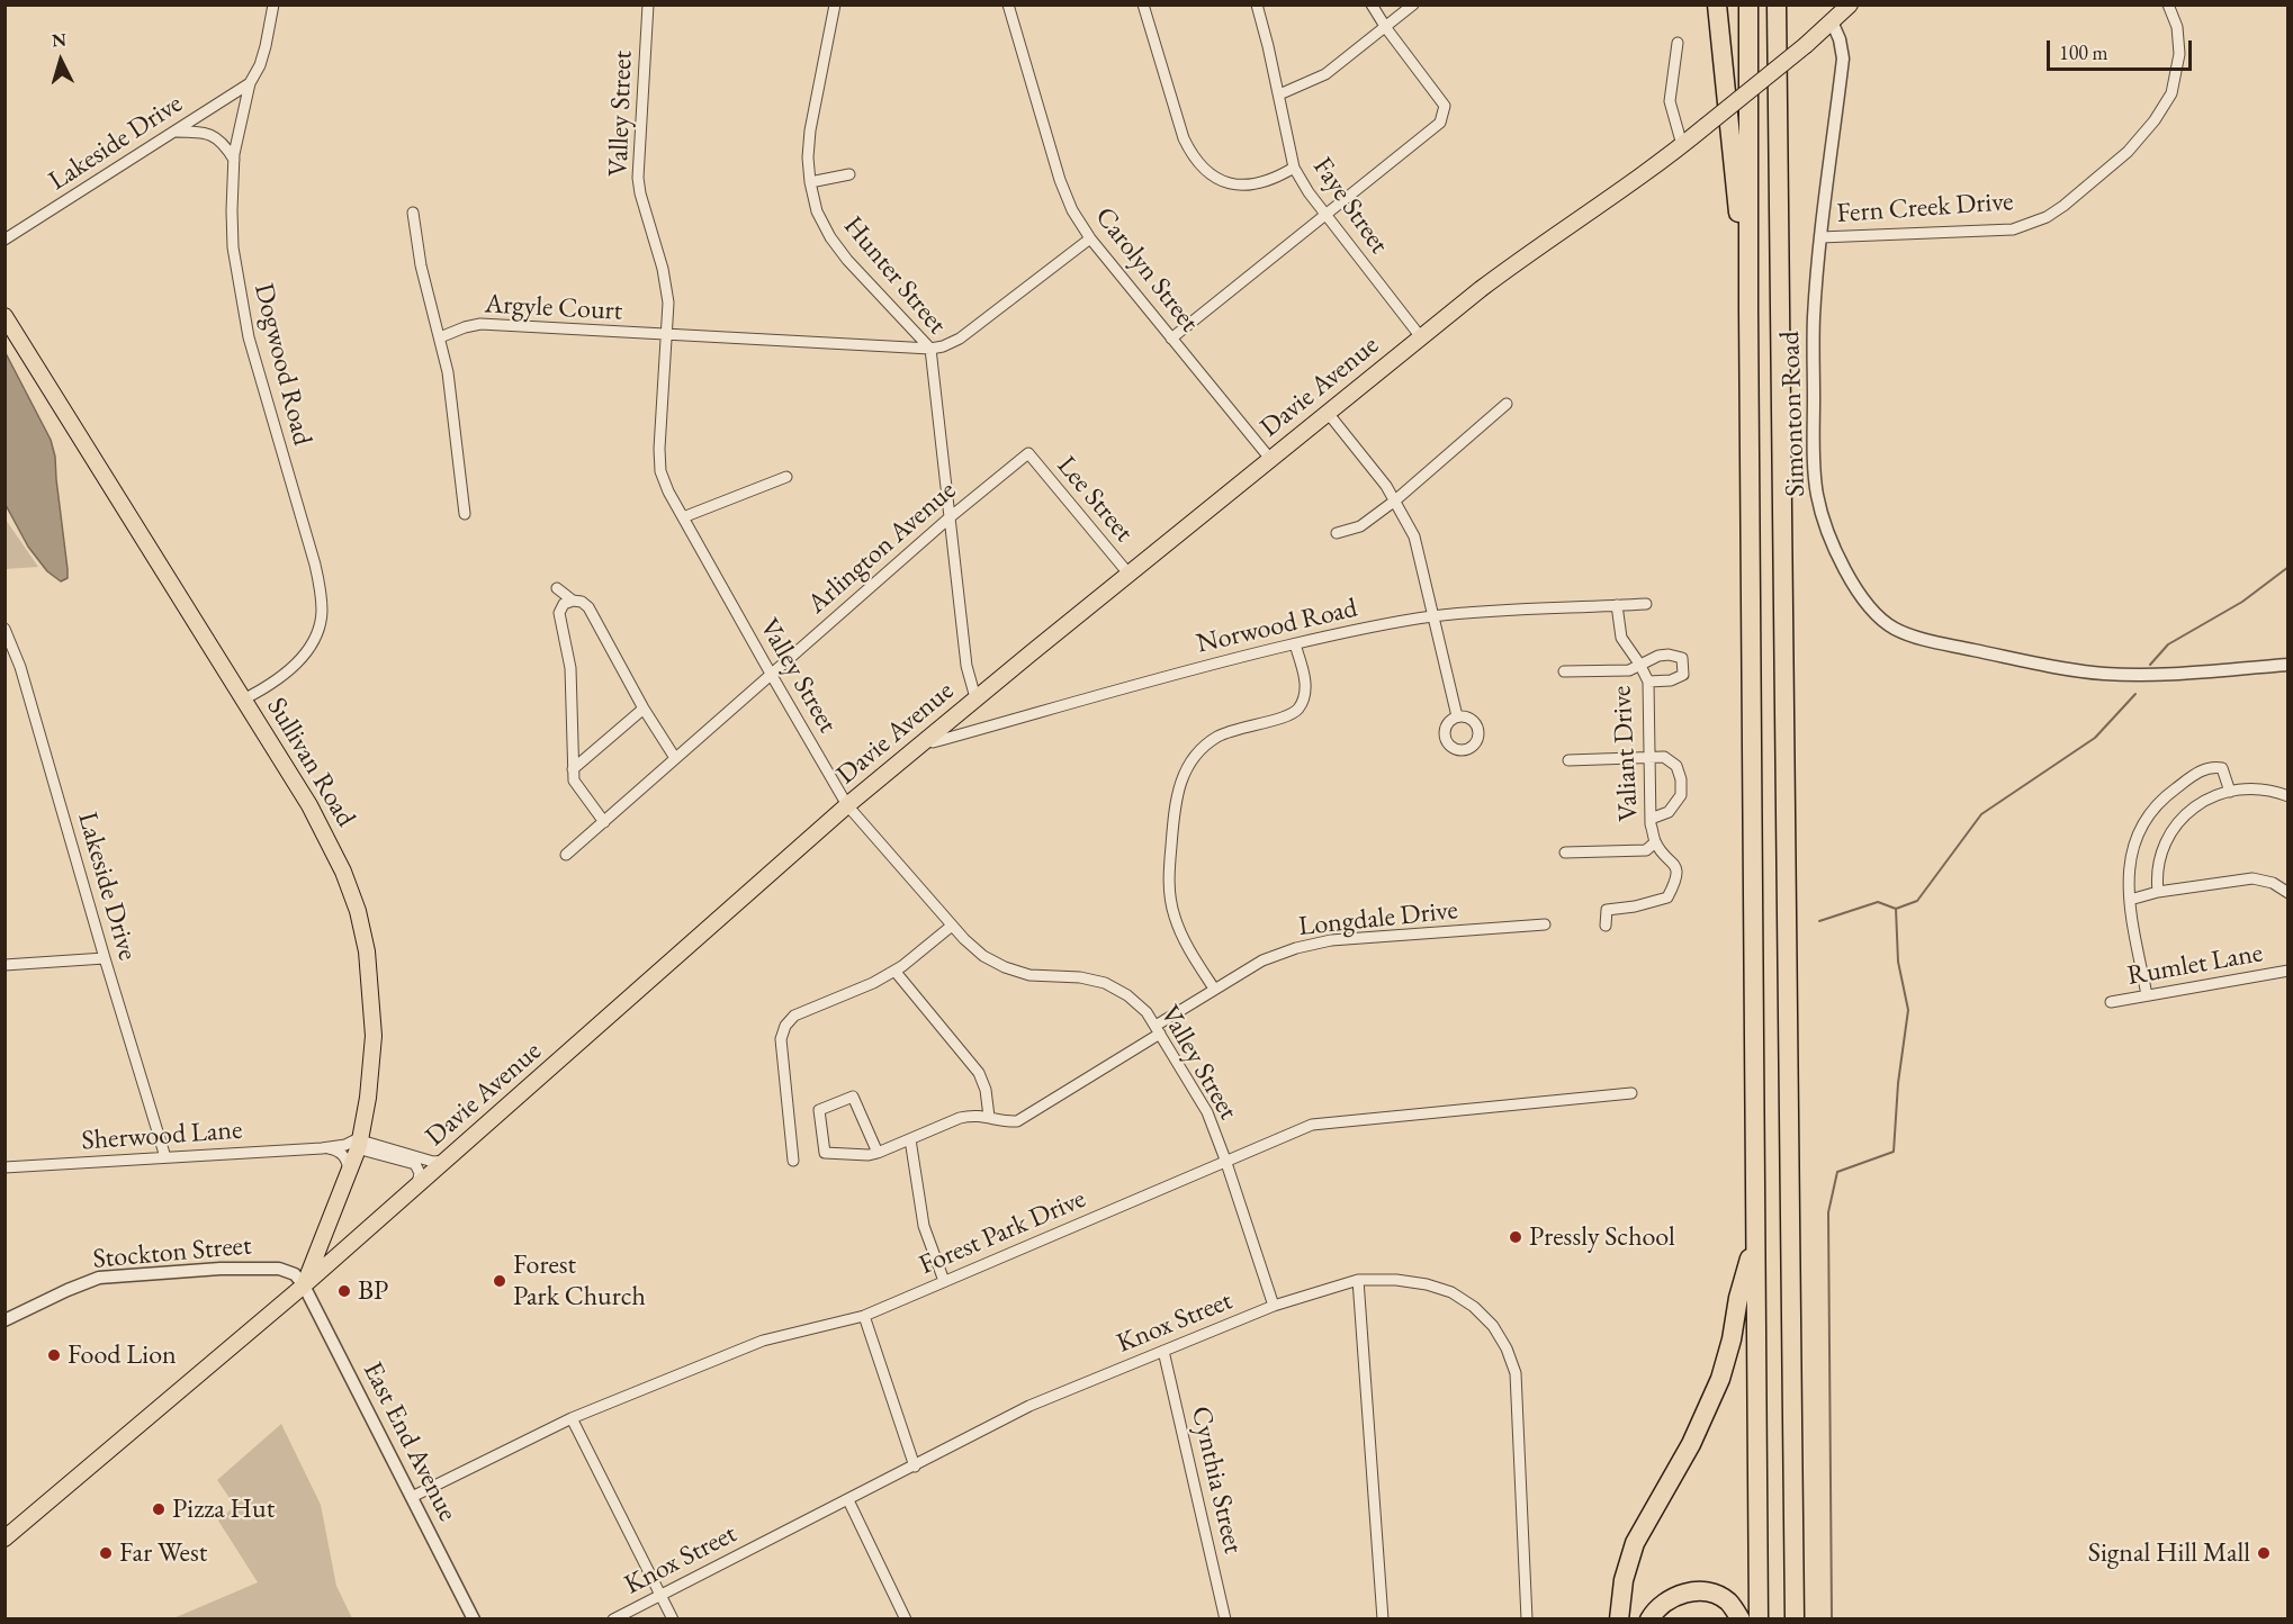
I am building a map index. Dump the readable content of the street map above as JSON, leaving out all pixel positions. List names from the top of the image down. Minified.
{"streets":{"main road":["Davie Avenue","Sullivan Road"],"street":["Valley Street","Lakeside Drive","Faye Street","Fern Creek Drive","Carolyn Street","Hunter Street","Argyle Court","Dogwood Road","Simonton Road","Lee Street","Arlington Avenue","Norwood Road","Valiant Drive","Longdale Drive","Rumlet Lane","Sherwood Lane","Forest Park Drive","Stockton Street","Knox Street","East End Avenue","Cynthia Street"]},"crossings":[["Valley Street","Argyle Court"],["Valley Street","Davie Avenue"],["Valley Street","Arlington Avenue"],["Valley Street","Longdale Drive"],["Valley Street","Forest Park Drive"],["Valley Street","Knox Street"],["Lakeside Drive","Dogwood Road"],["Lakeside Drive","Sherwood Lane"],["Faye Street","Davie Avenue"],["Fern Creek Drive","Simonton Road"],["Carolyn Street","Davie Avenue"],["Hunter Street","Argyle Court"],["Hunter Street","Davie Avenue"],["Hunter Street","Arlington Avenue"],["Dogwood Road","Sullivan Road"],["Davie Avenue","Simonton Road"],["Davie Avenue","Lee Street"],["Davie Avenue","Norwood Road"],["Davie Avenue","Sullivan Road"],["Davie Avenue","Sherwood Lane"],["Davie Avenue","Stockton Street"],["Davie Avenue","East End Avenue"],["Lee Street","Arlington Avenue"],["Norwood Road","Valiant Drive"],["Sullivan Road","Sherwood Lane"],["Sullivan Road","Stockton Street"],["Sullivan Road","East End Avenue"],["Forest Park Drive","East End Avenue"],["Stockton Street","East End Avenue"],["Knox Street","Cynthia Street"]],"places":["Pressly School","Forest Park Church","BP","Food Lion","Pizza Hut","Far West","Signal Hill Mall"],"scale_bar":"100 m","north":"top"}
